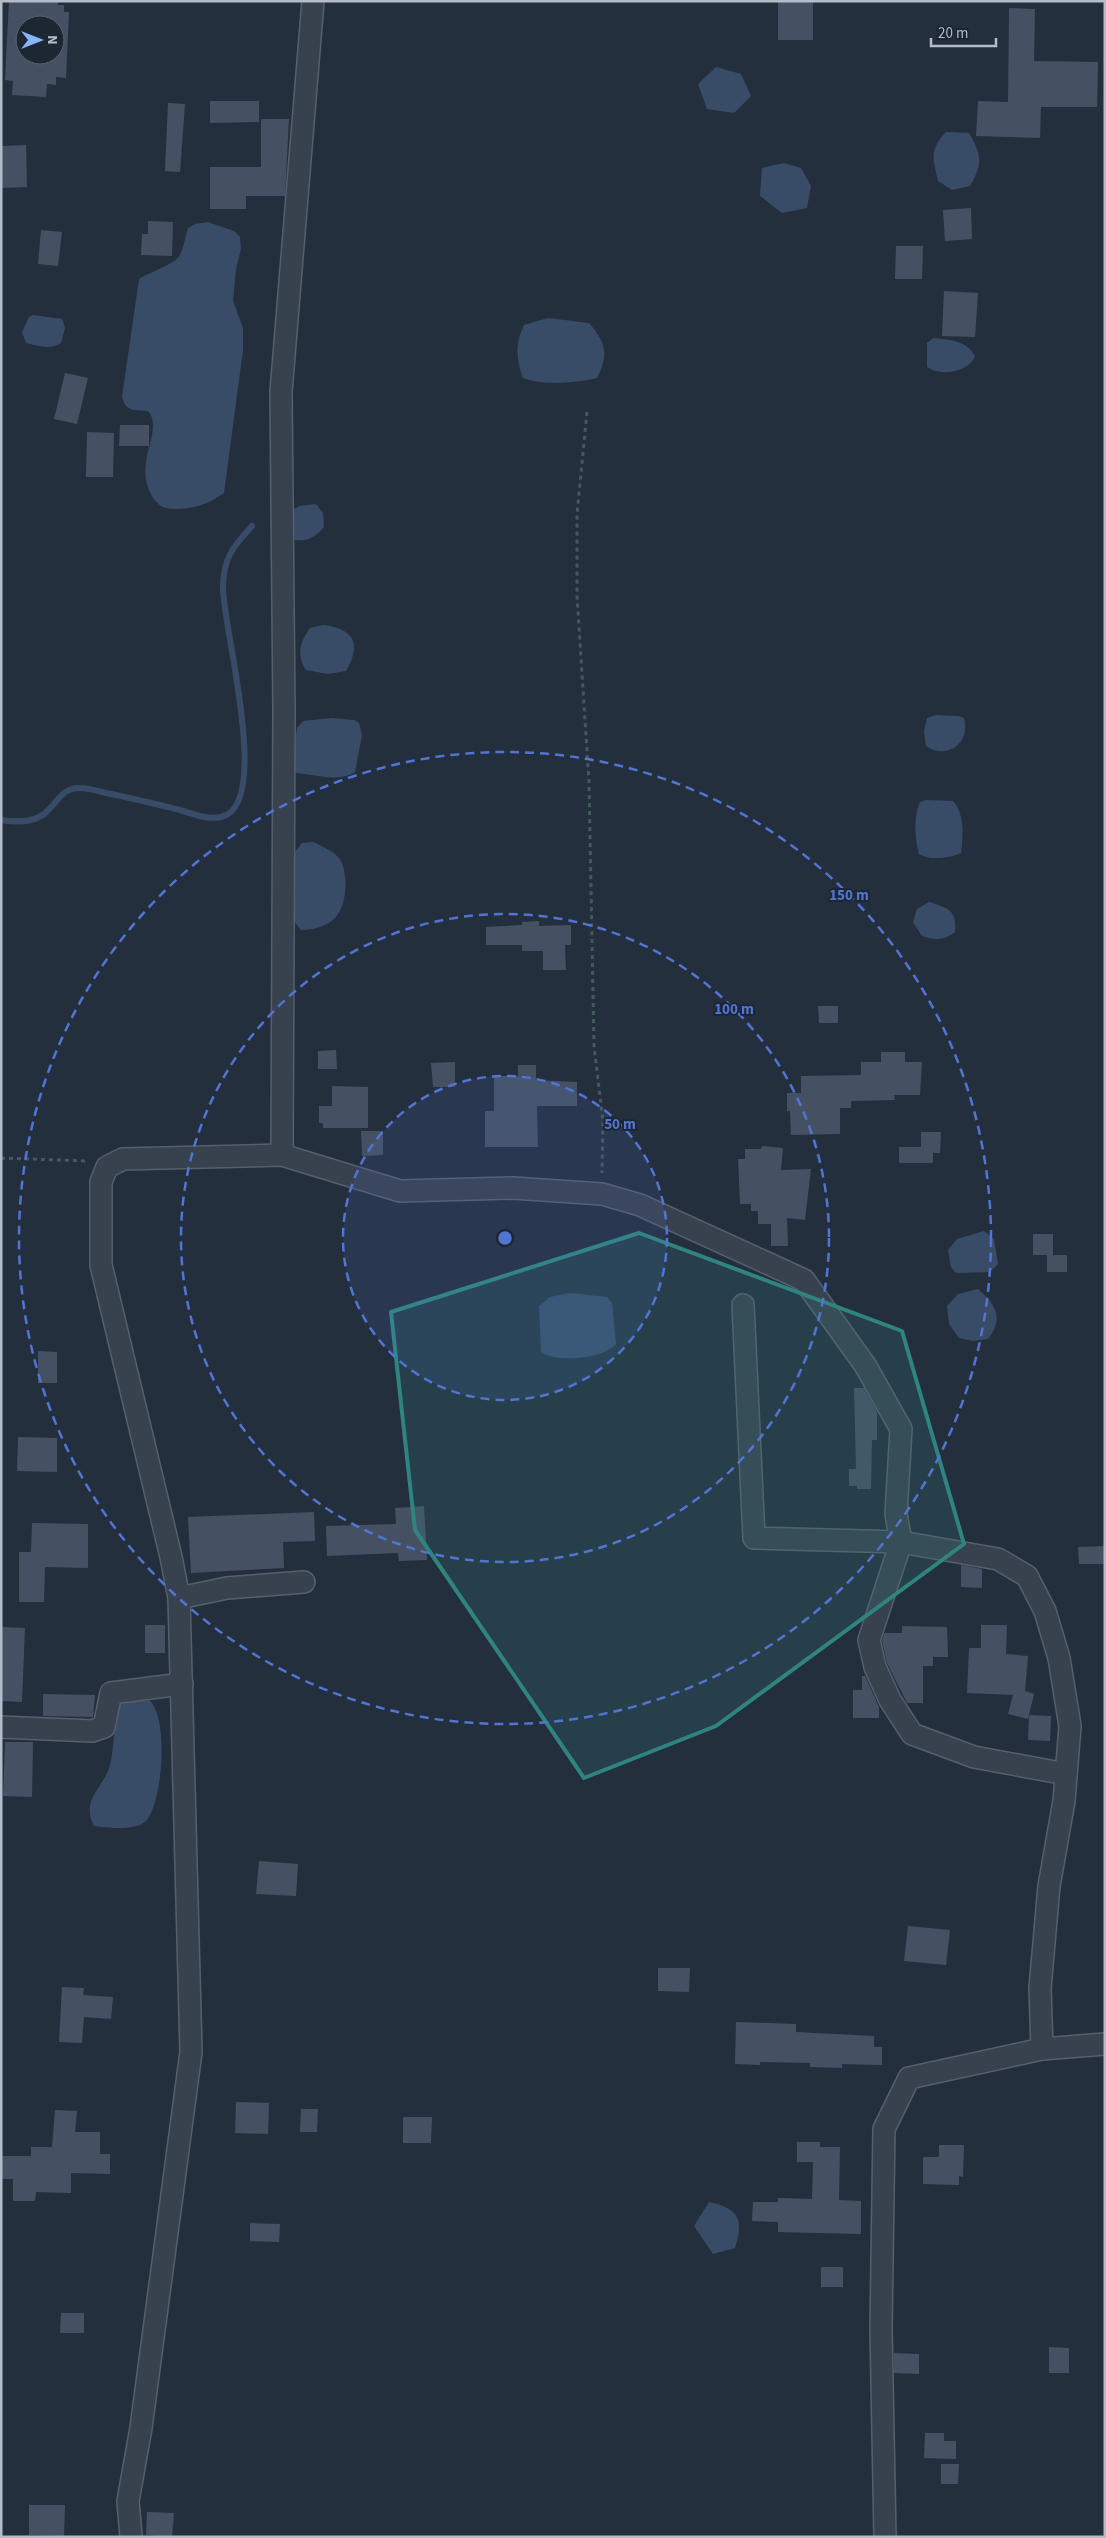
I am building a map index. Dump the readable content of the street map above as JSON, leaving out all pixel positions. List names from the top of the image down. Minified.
{"scale_bar":"20 m","north":"right","rings":["150 m","100 m","50 m"]}
